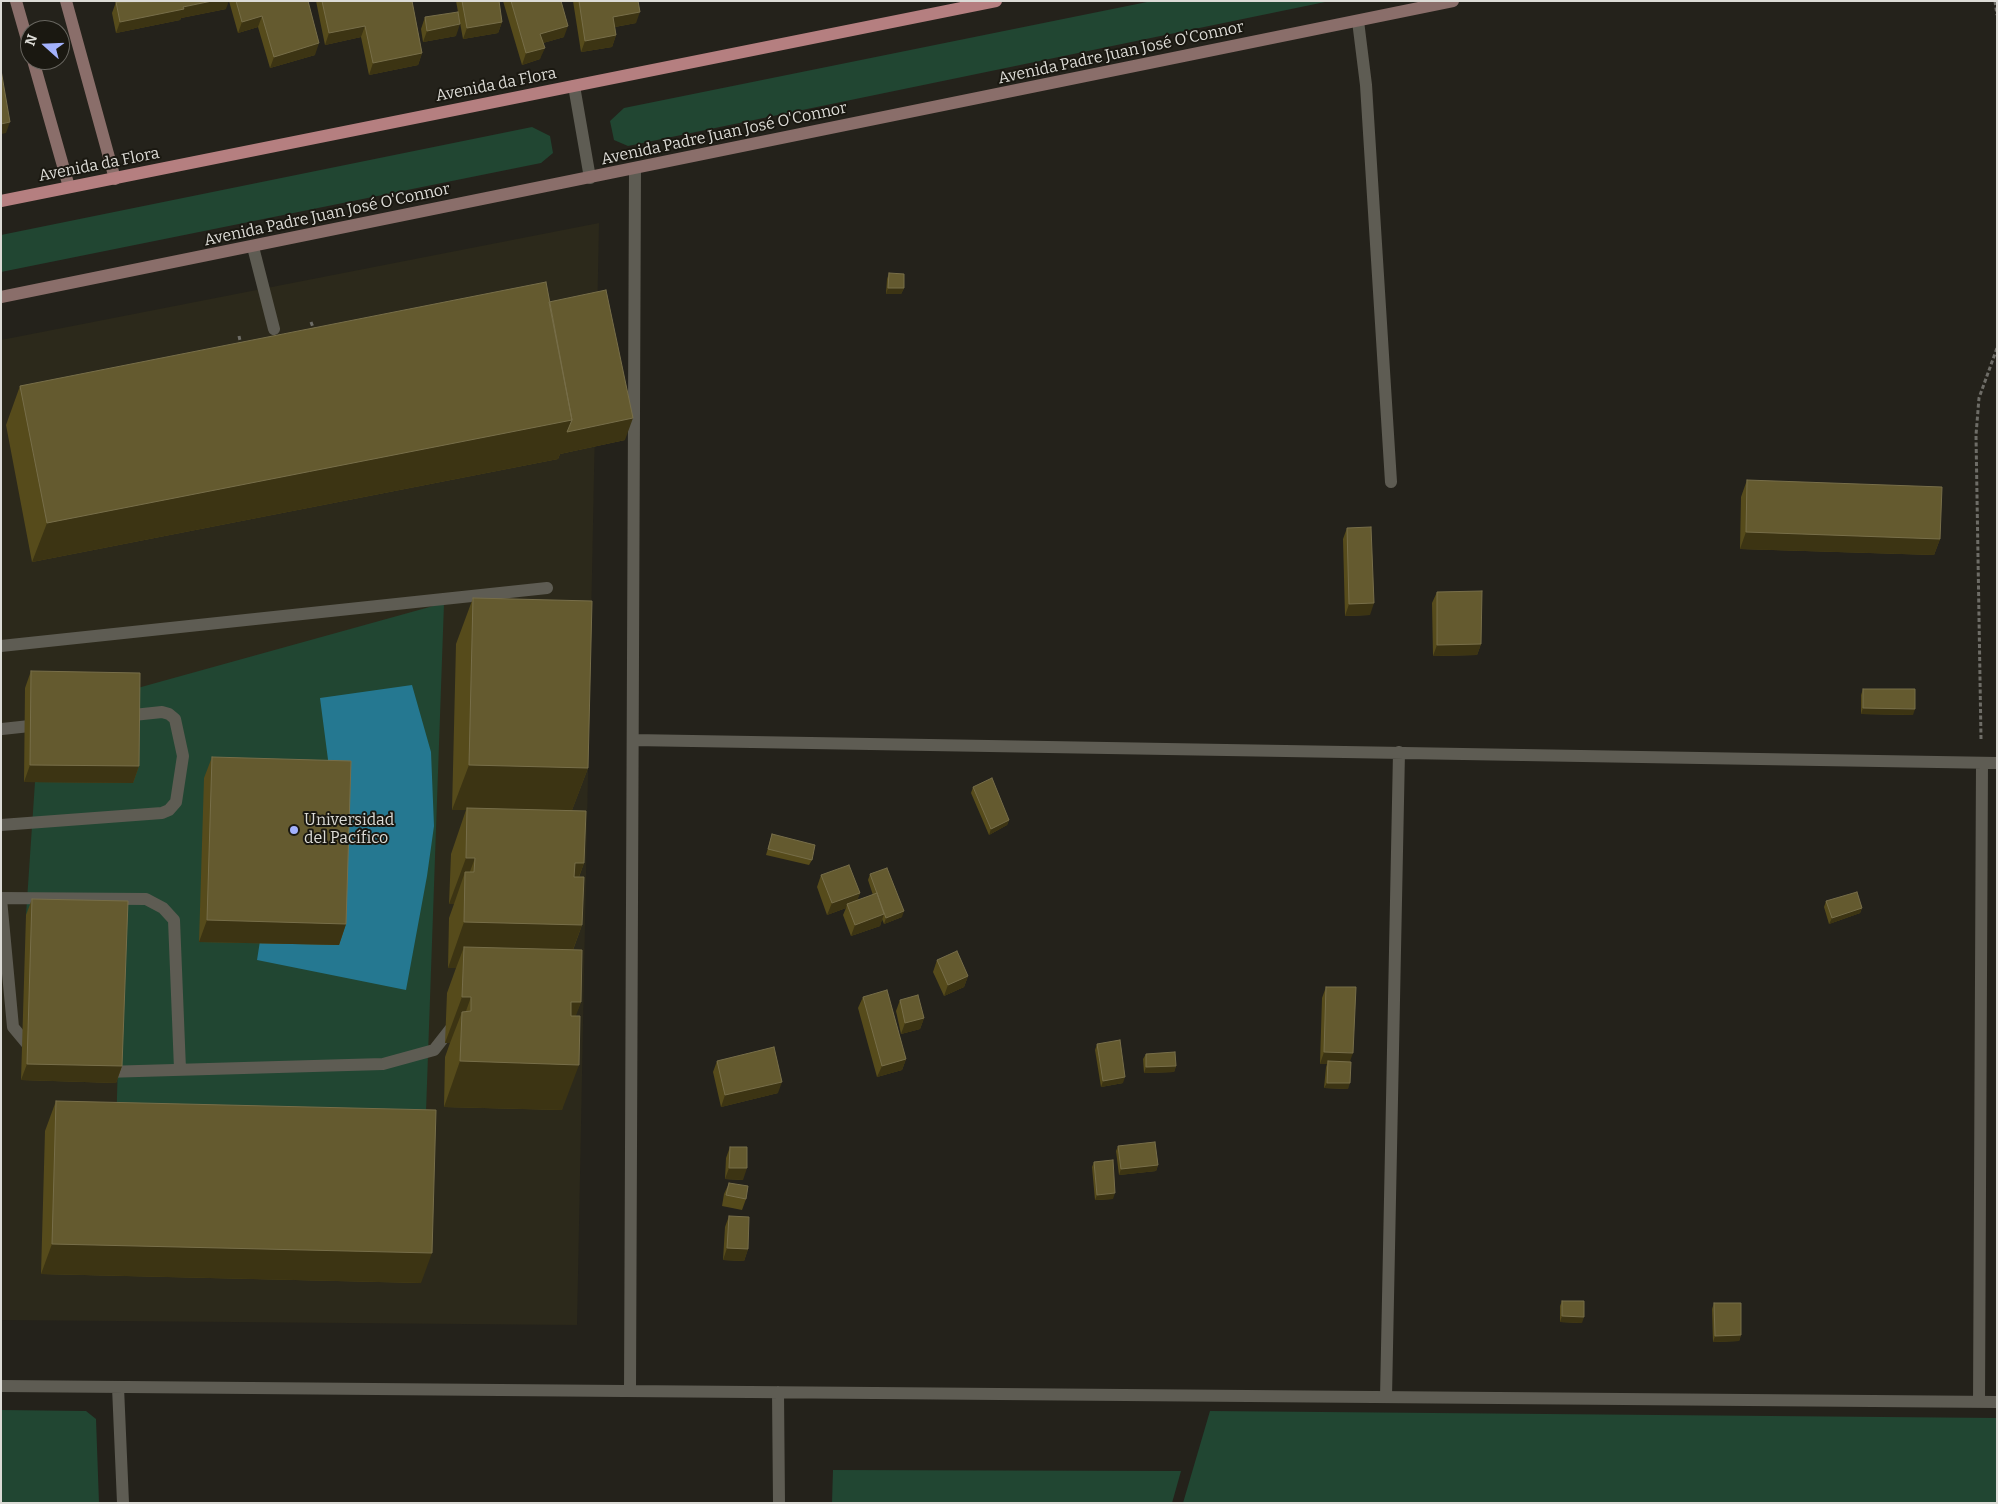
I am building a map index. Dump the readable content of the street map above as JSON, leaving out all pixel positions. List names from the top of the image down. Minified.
{"streets":{"main road":["Avenida da Flora"],"street":["Avenida Padre Juan José O'Connor"]},"places":["Universidad del Pacífico"],"north":"left"}
